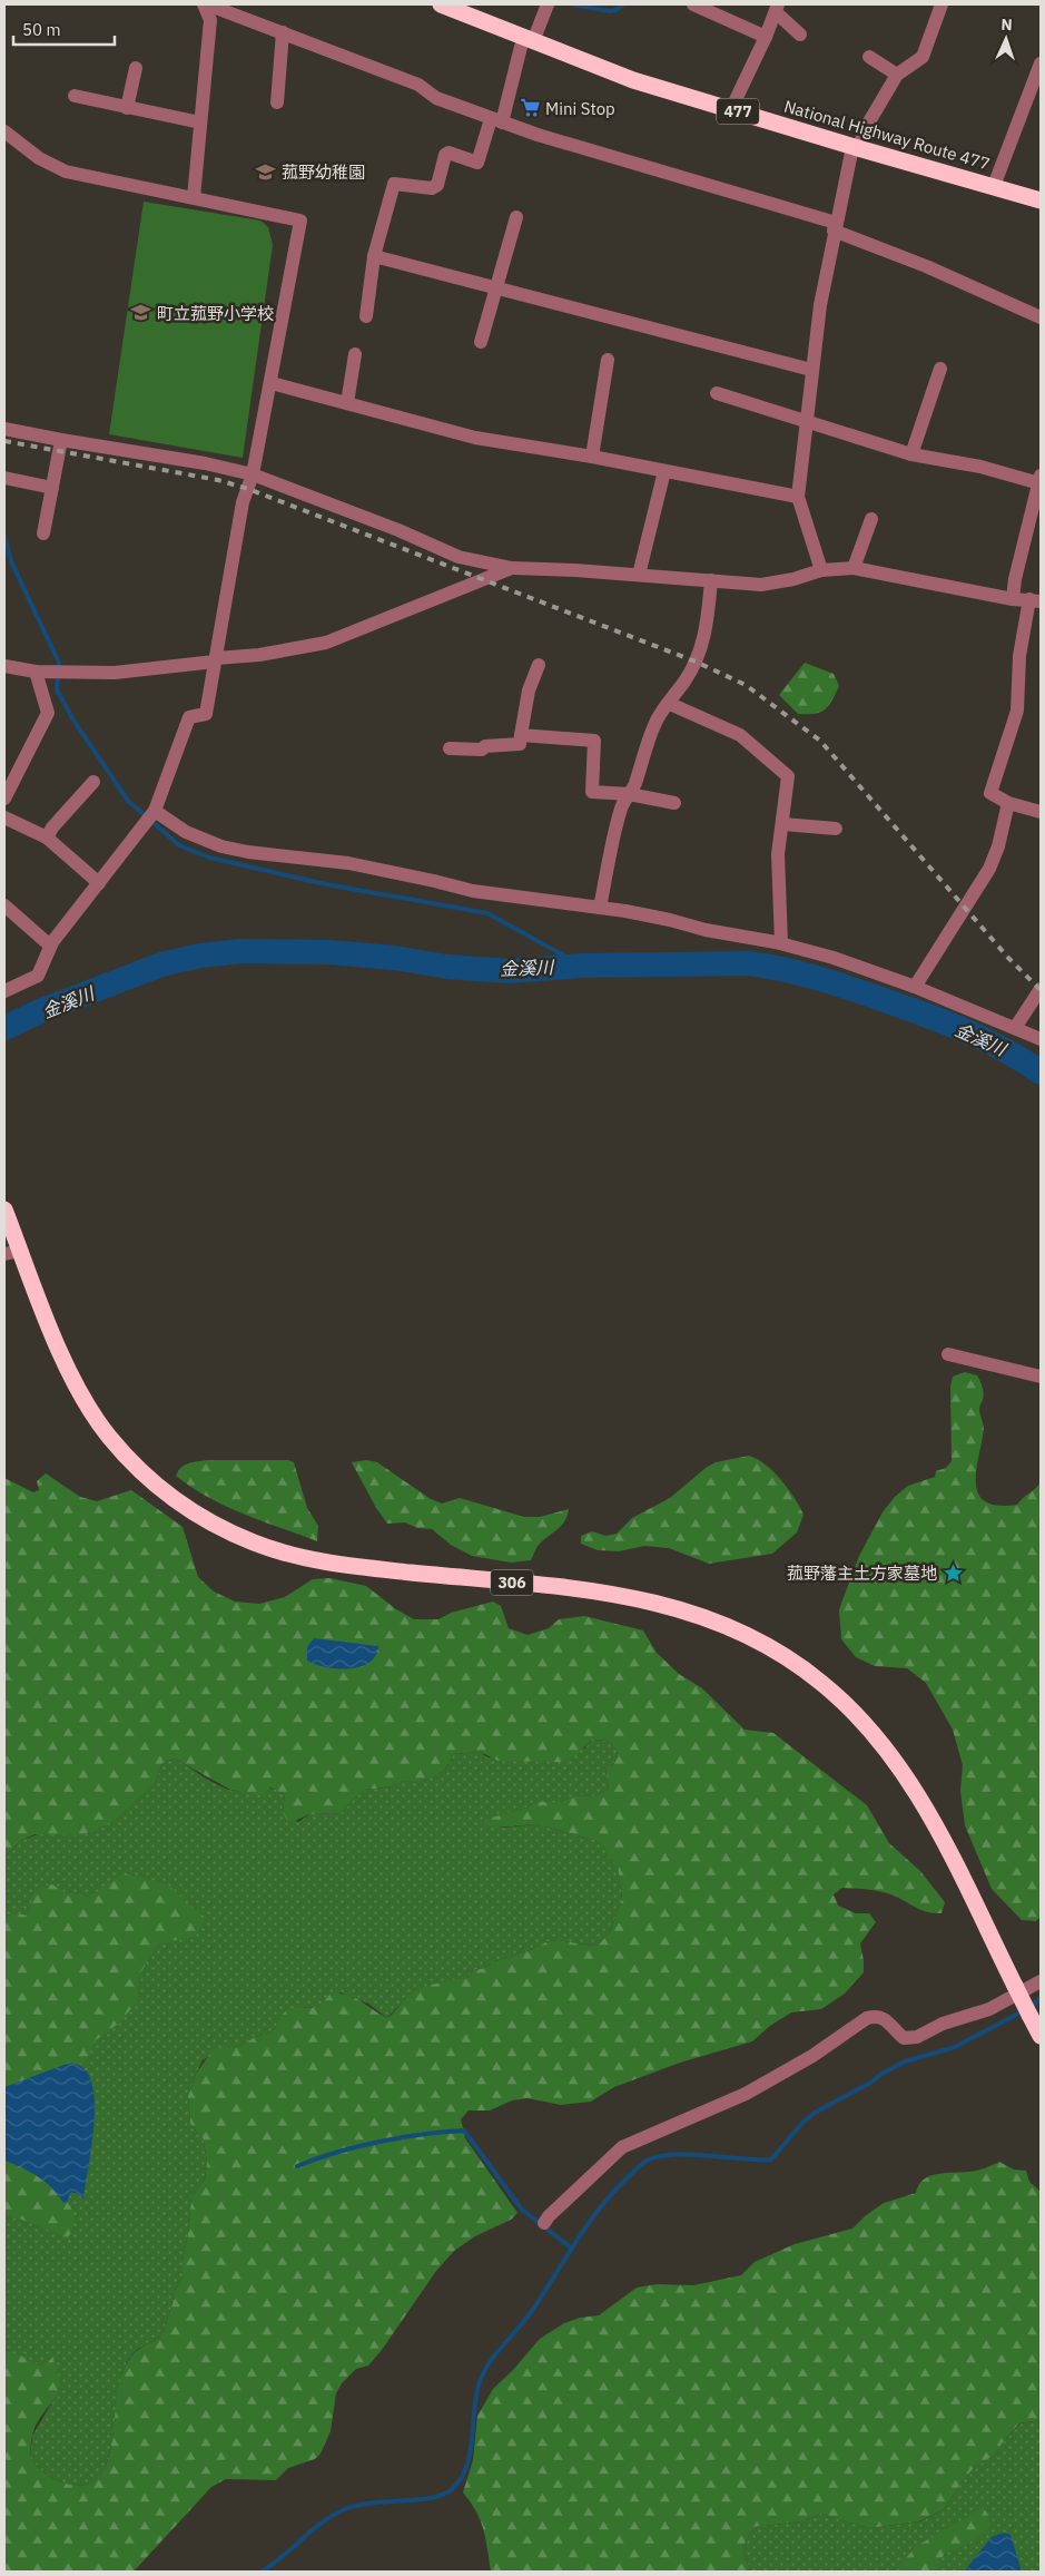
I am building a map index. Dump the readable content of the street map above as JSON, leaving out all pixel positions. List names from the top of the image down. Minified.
{"streets":{"highway":["477","National Highway Route 477","306"]},"water":["金溪川"],"places":{"supermarket":["Mini Stop"],"school or university":["菰野幼稚園","町立菰野小学校"],"place":["菰野藩主土方家墓地"]},"scale_bar":"50 m","north":"top"}
